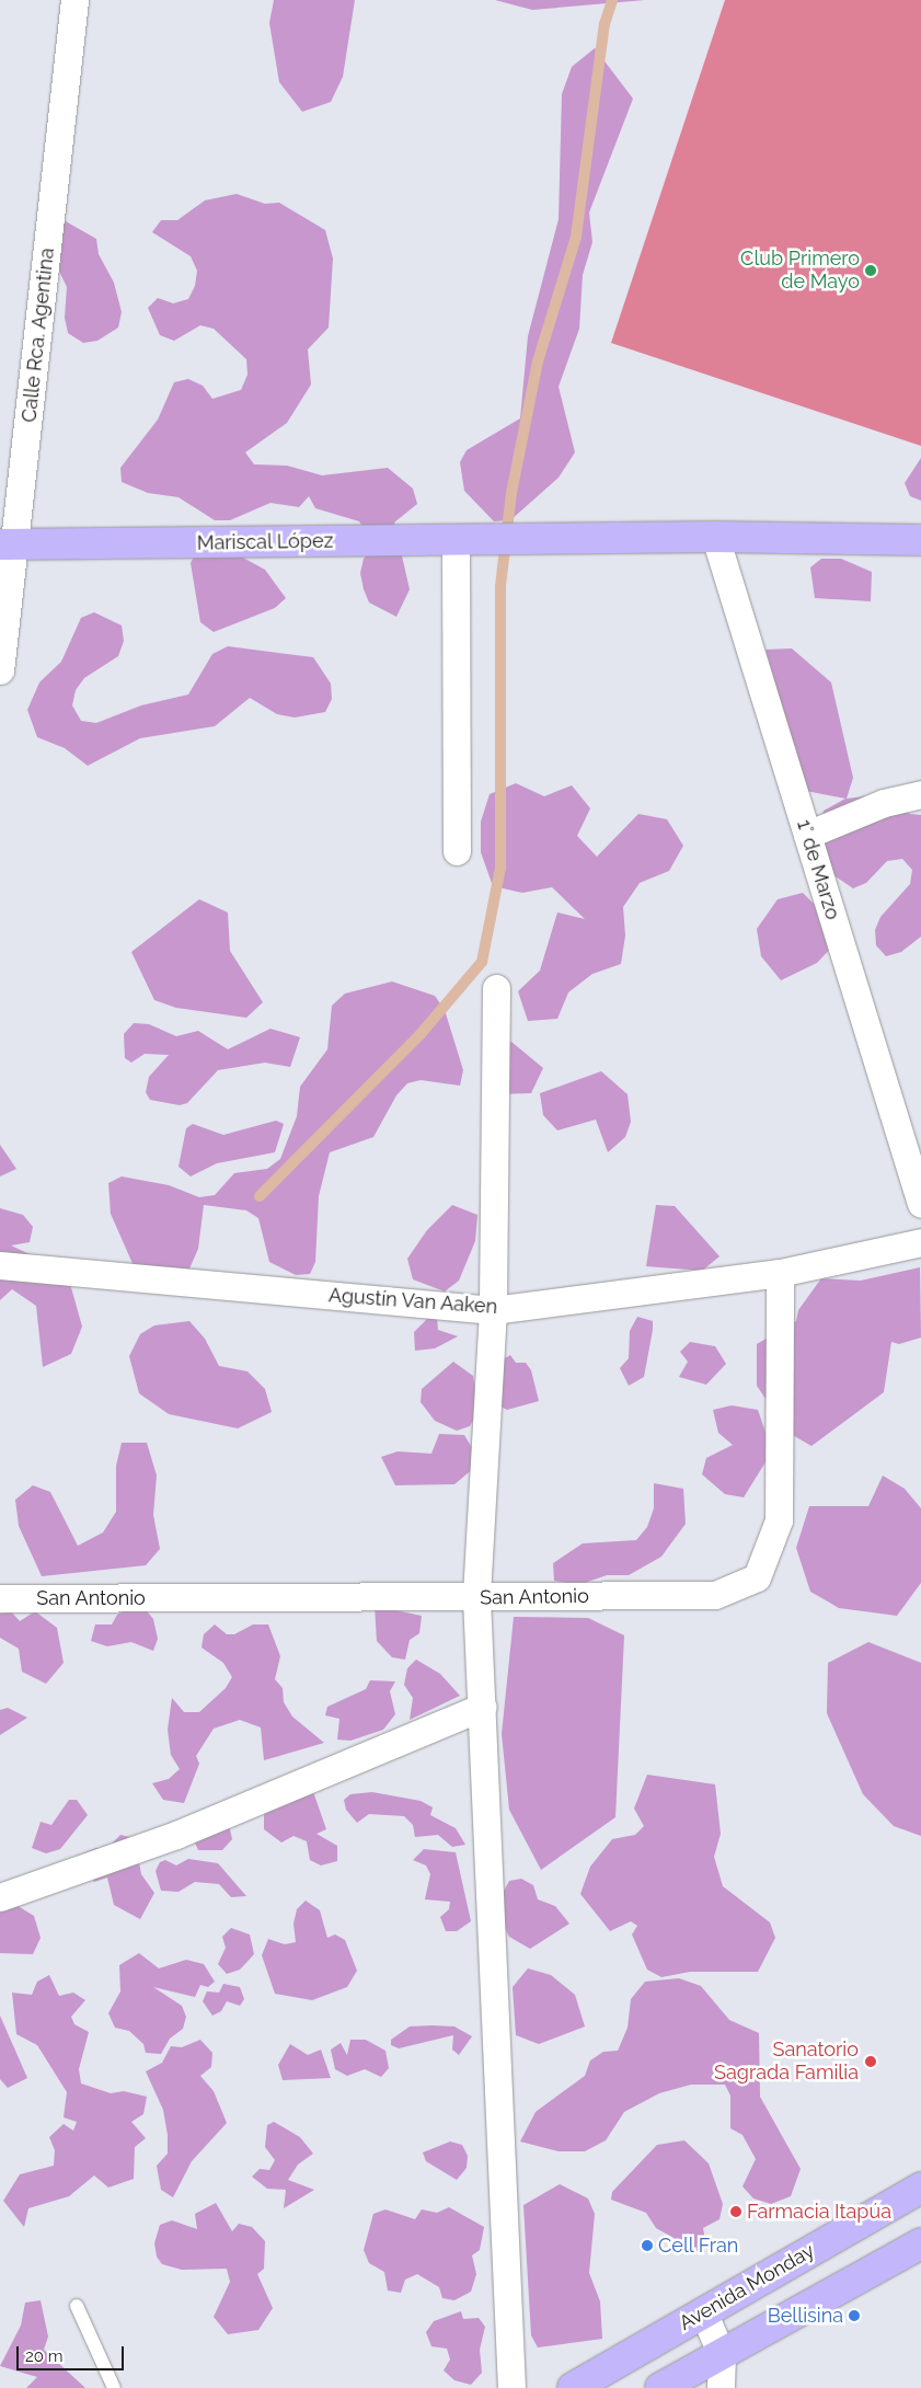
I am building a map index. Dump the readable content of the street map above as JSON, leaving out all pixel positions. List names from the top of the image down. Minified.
{"streets":{"street":["Calle Rca. Agentina","Mariscal López","1° de Marzo","Agustín Van Aaken","San Antonio","Avenida Monday"]},"crossings":[["Calle Rca. Agentina","Mariscal López"],["Mariscal López","1° de Marzo"],["Agustín Van Aaken","San Antonio"]],"places":["Club Primero de Mayo","Sanatorio Sagrada Familia","Farmacia Itapúa","Cell Fran","Bellisina"],"scale_bar":"20 m"}
